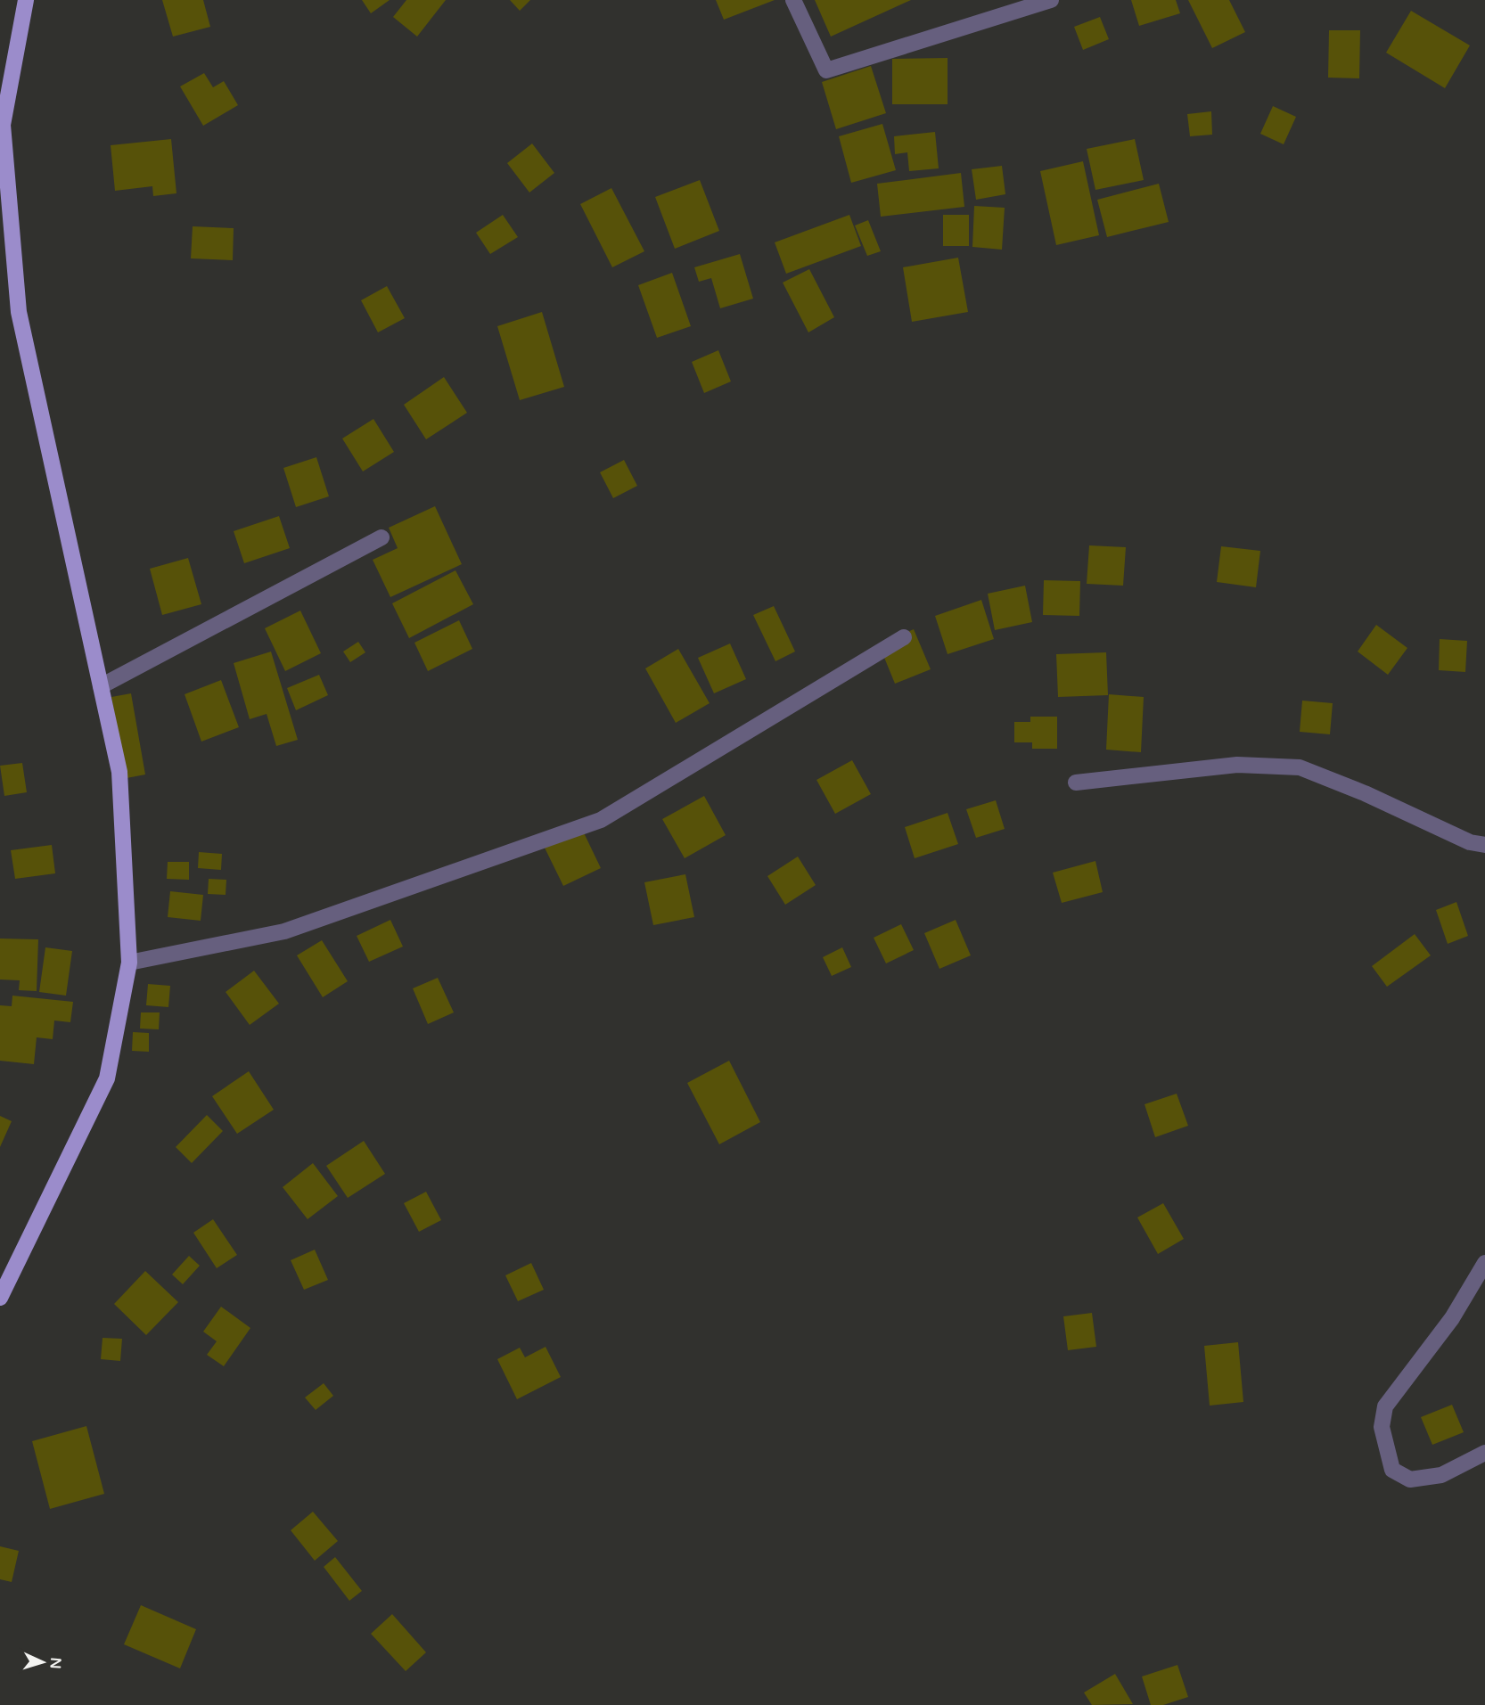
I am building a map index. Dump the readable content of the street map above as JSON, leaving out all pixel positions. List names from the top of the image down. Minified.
{"north":"right"}
